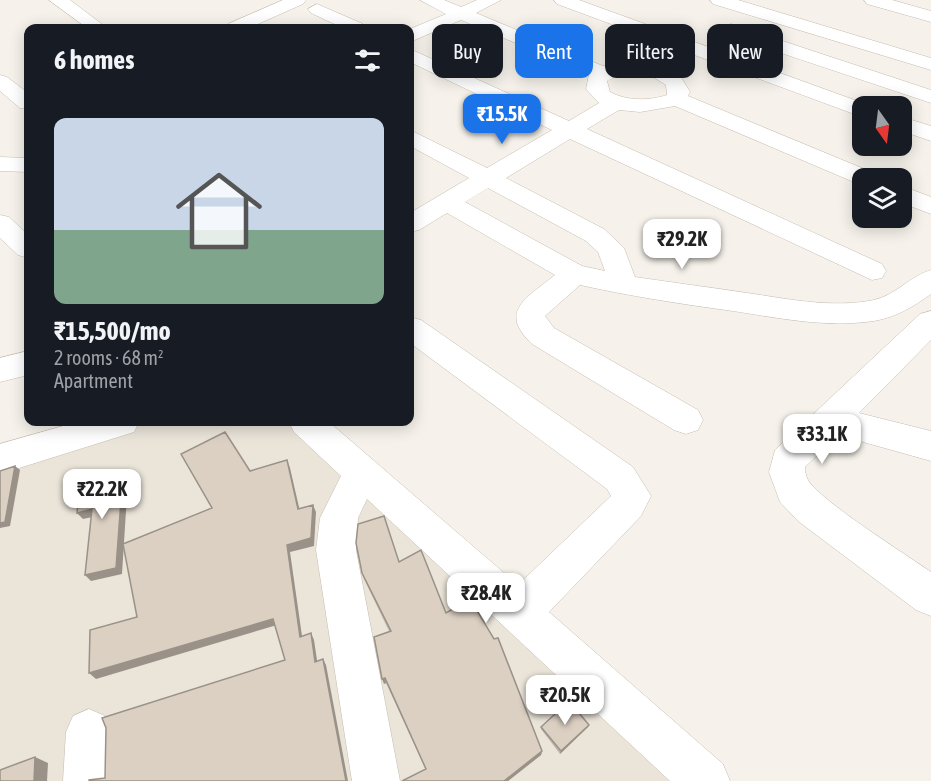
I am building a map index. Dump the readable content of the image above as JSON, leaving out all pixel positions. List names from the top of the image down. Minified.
{"north":"bottom","page":{"chip":["Buy","Rent","Filters","New"],"heading":"6 homes","price":["₹15.5K","₹29.2K","₹33.1K","₹22.2K","₹28.4K","₹20.5K"],"list":[{"name":"₹15,500/mo","note":"2 rooms · 68 m² · Apartment"}]}}
